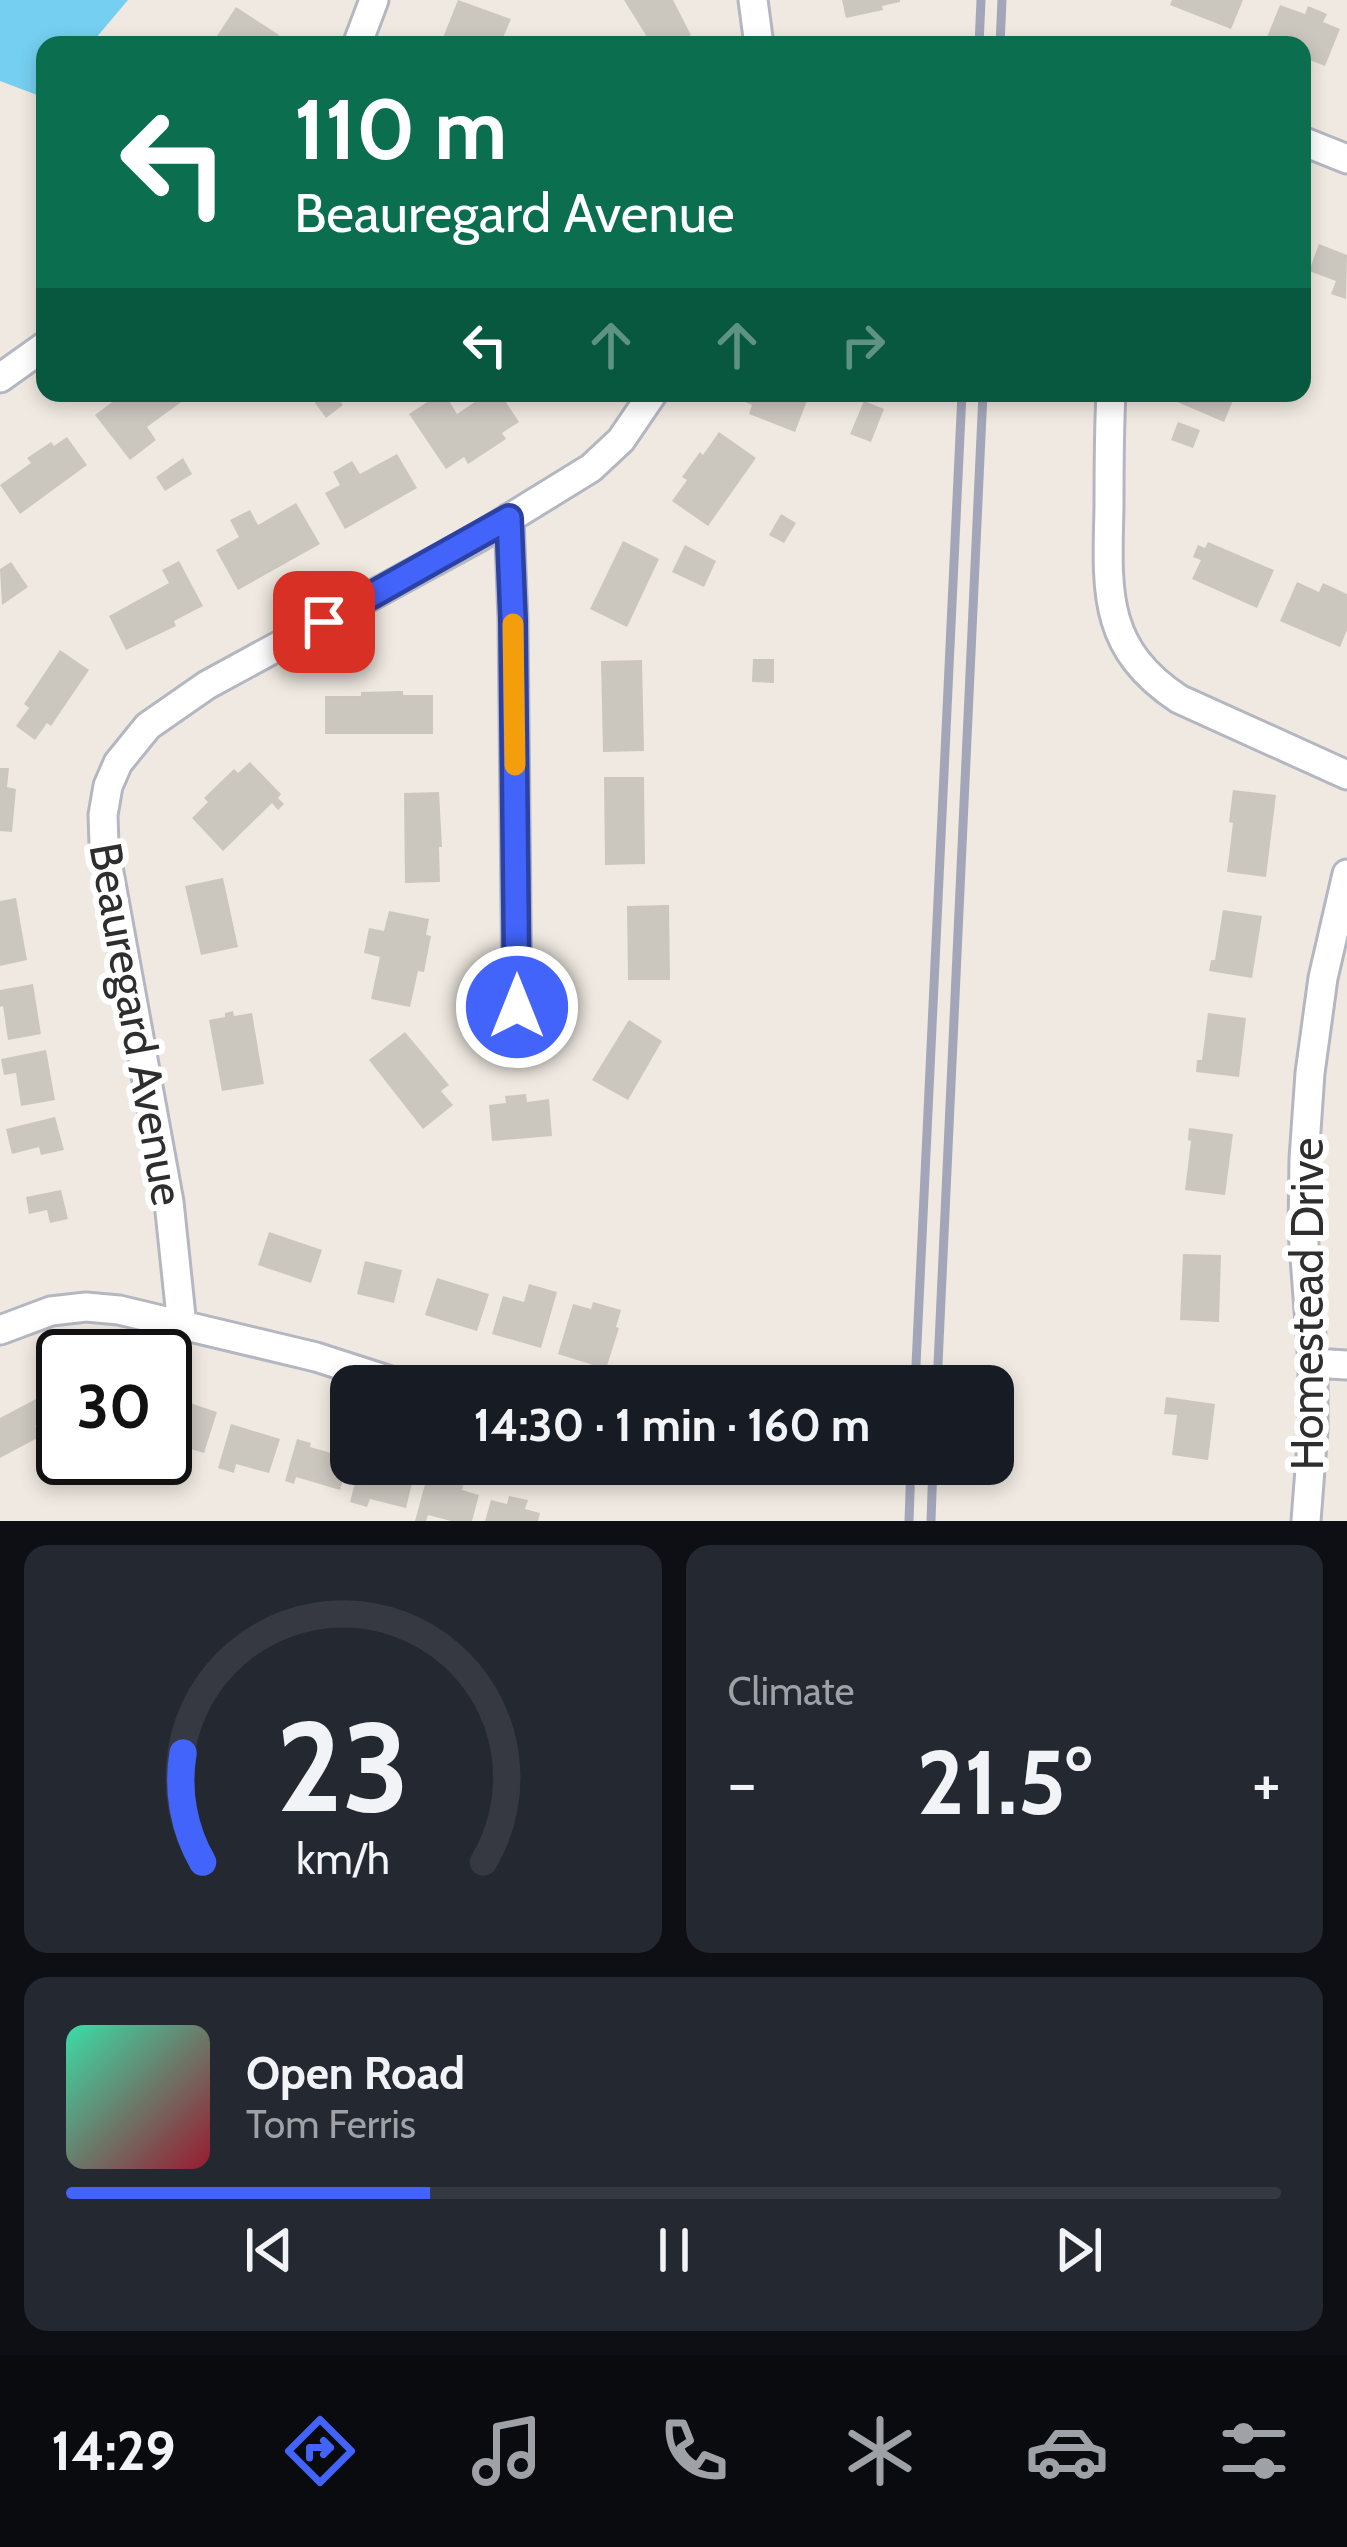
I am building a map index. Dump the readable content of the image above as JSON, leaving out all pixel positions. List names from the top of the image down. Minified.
{"streets":{"street":["Beauregard Avenue","Homestead Drive"]},"page":{"turn":["110 m","Beauregard Avenue"],"limit":"30","trip":"14:30 · 1 min · 160 m","tile":"Climate","heat":["−","21.5°","+"],"song":["Open Road","Tom Ferris"],"tabs":"14:29","gauge":["23","km/h"]}}
